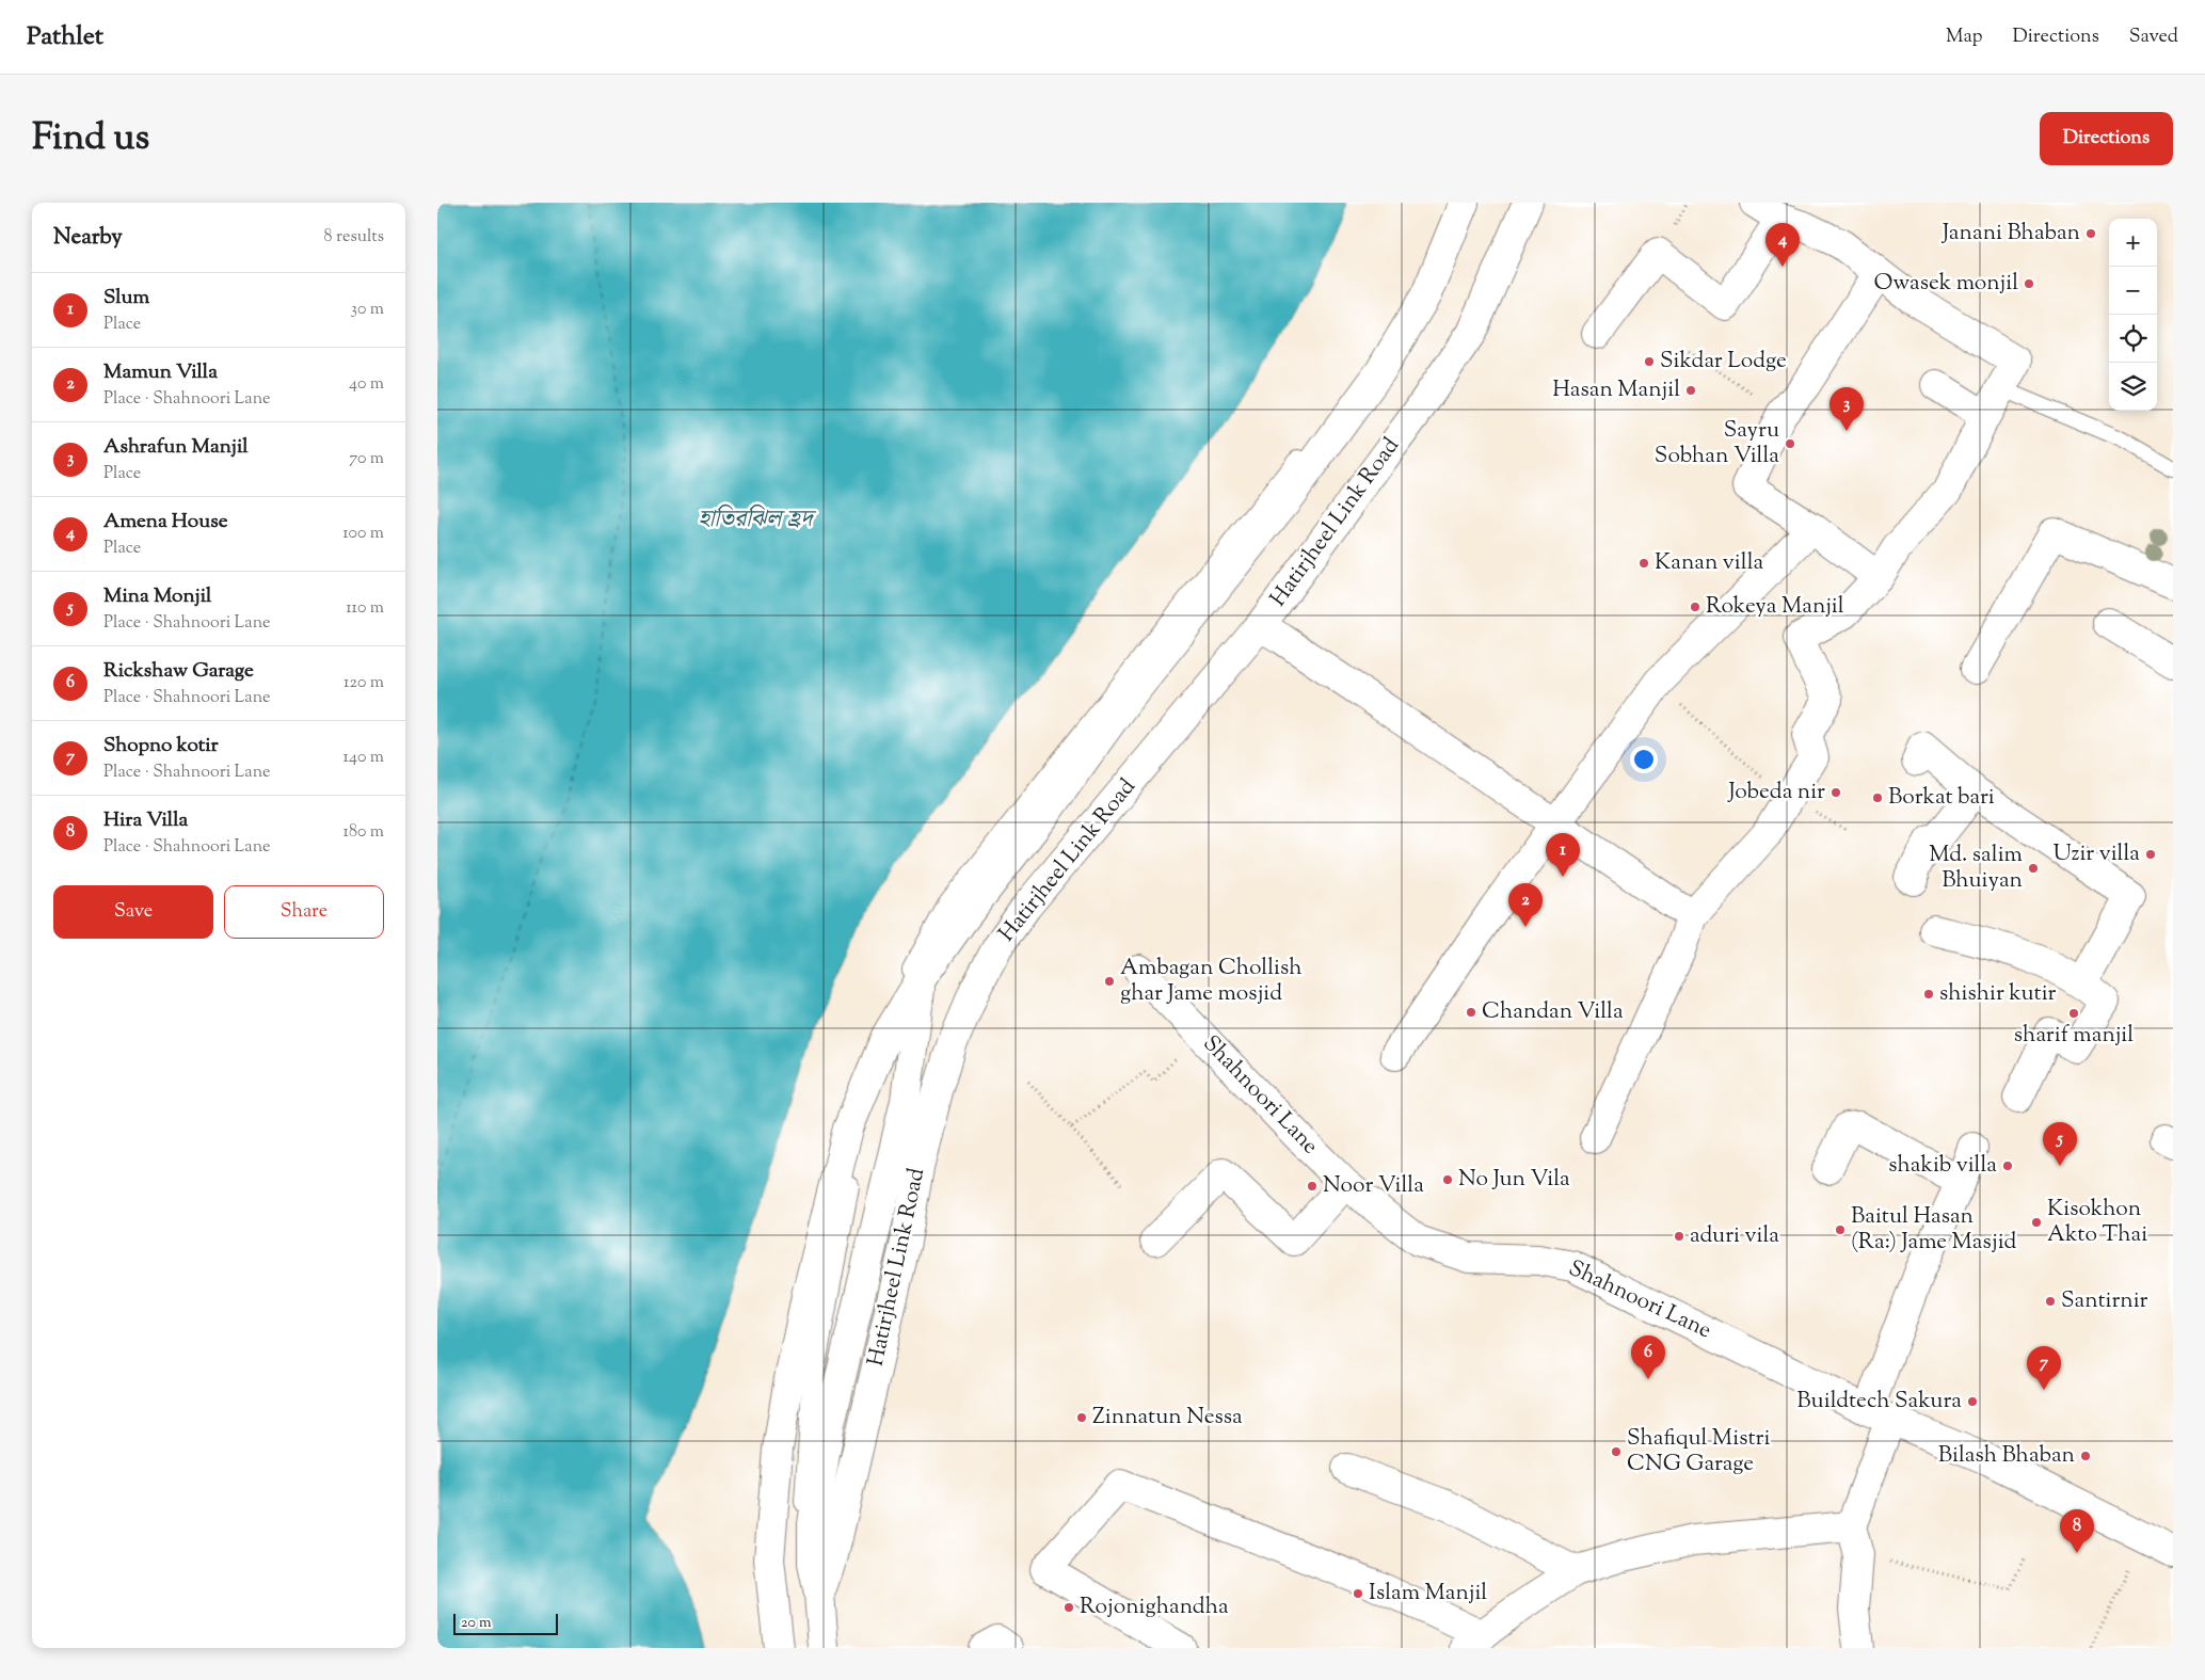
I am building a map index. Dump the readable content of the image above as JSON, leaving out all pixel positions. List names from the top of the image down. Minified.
{"streets":{"street":["Hatirjheel Link Road","Shahnoori Lane"]},"water":["হাতিরঝিল হ্রদ"],"places":["Janani Bhaban","Owasek monjil","Sikdar Lodge","Hasan Manjil","Sayru Sobhan Villa","Kanan villa","Rokeya Manjil","Jobeda nir","Borkat bari","Uzir villa","Md. salim Bhuiyan","Ambagan Chollish ghar Jame mosjid","shishir kutir","Chandan Villa","sharif manjil","shakib villa","No Jun Vila","Noor Villa","Kisokhon Akto Thai","Baitul Hasan (Ra:) Jame Masjid","aduri vila","Santirnir","Buildtech Sakura","Zinnatun Nessa","Shafiqul Mistri CNG Garage","Bilash Bhaban","Islam Manjil","Rojonighandha"],"scale_bar":"20 m","page":{"header":"Pathlet","nav":["Map","Directions","Saved"],"title":"Find us","buttons":["Directions",["Save","Share"]],"heading":["Nearby","8 results"],"map_buttons":["+","−"],"pins":["4","3","1","2","5","6","7","8"],"list":[{"mark":"1","name":"Slum","note":"Place","value":"30 m"},{"mark":"2","name":"Mamun Villa","note":"Place · Shahnoori Lane","value":"40 m"},{"mark":"3","name":"Ashrafun Manjil","note":"Place","value":"70 m"},{"mark":"4","name":"Amena House","note":"Place","value":"100 m"},{"mark":"5","name":"Mina Monjil","note":"Place · Shahnoori Lane","value":"110 m"},{"mark":"6","name":"Rickshaw Garage","note":"Place · Shahnoori Lane","value":"120 m"},{"mark":"7","name":"Shopno kotir","note":"Place · Shahnoori Lane","value":"140 m"},{"mark":"8","name":"Hira Villa","note":"Place · Shahnoori Lane","value":"180 m"}],"scale":"20 m"}}
